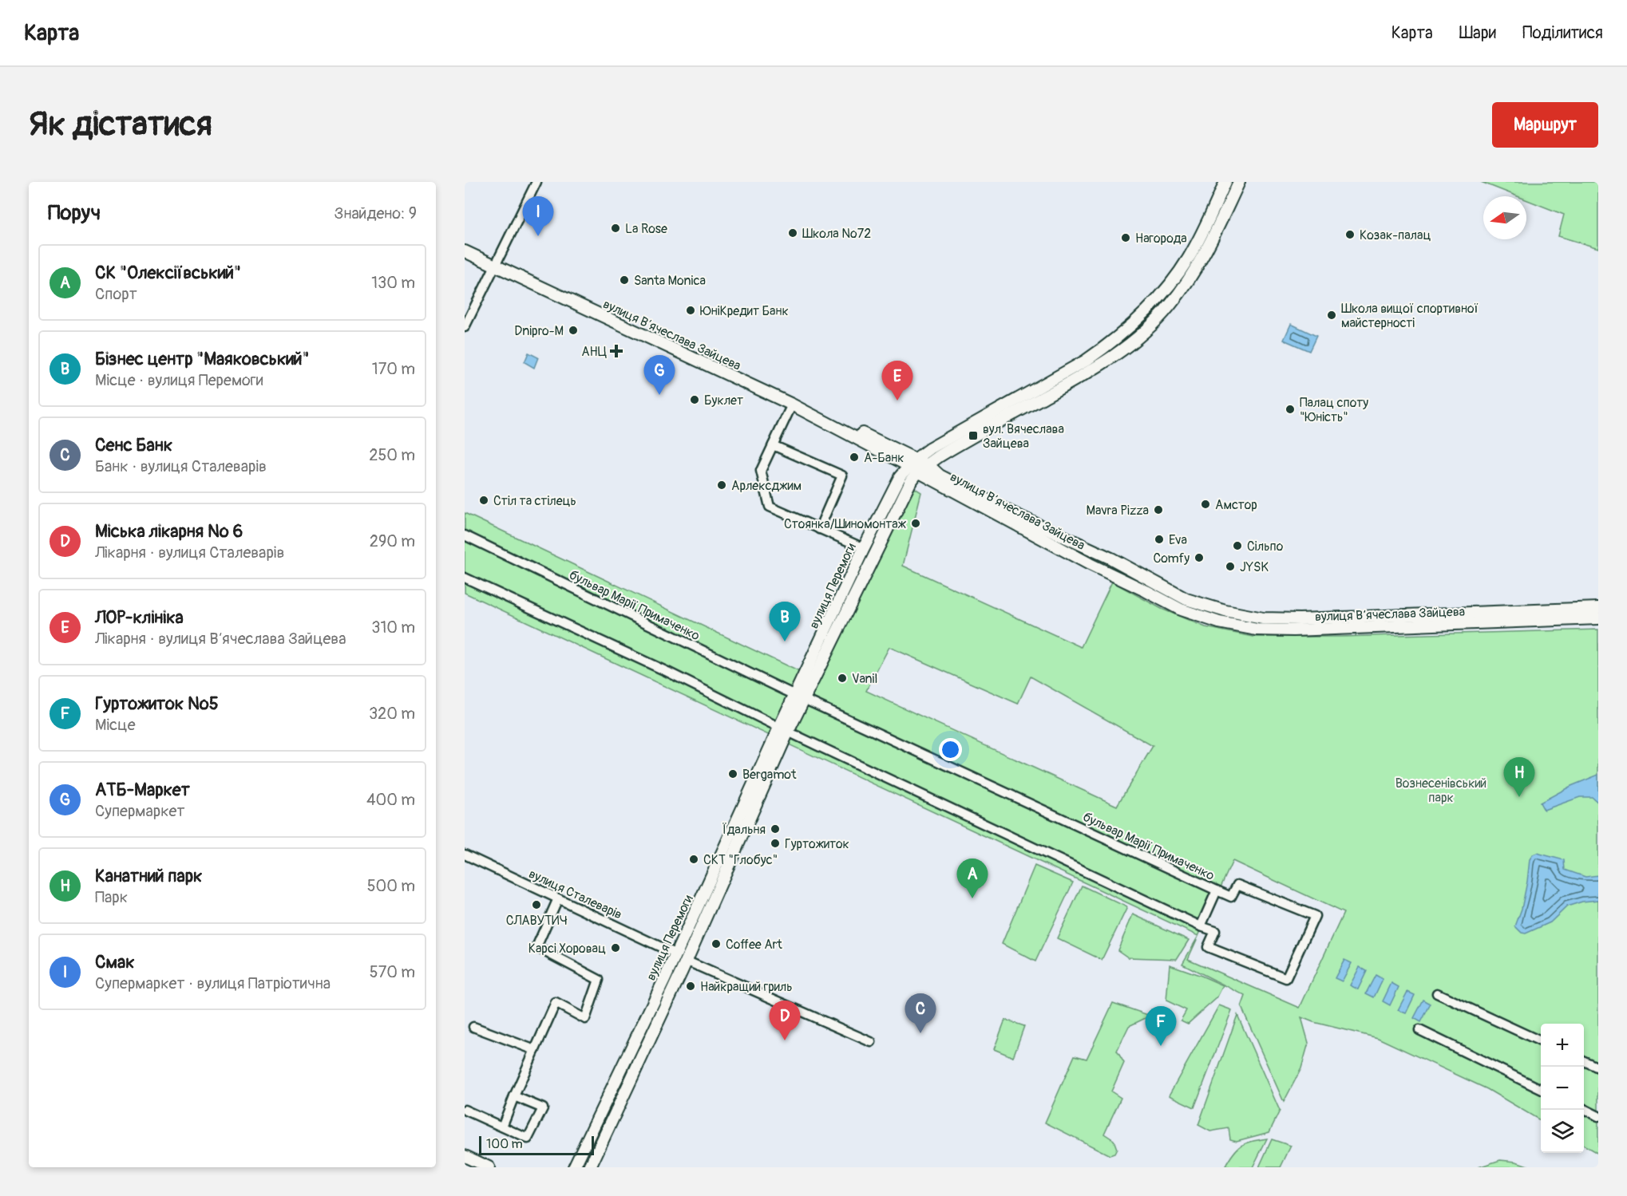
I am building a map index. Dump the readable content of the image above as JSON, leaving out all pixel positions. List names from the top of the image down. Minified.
{"streets":{"main road":["вулиця Вʼячеслава Зайцева","вулиця Перемоги"],"street":["бульвар Марії Примаченко","вулиця Сталеварів"]},"crossings":[["вулиця Вʼячеслава Зайцева","вулиця Перемоги"],["вулиця Перемоги","бульвар Марії Примаченко"],["вулиця Перемоги","вулиця Сталеварів"]],"parks":["Вознесенівський парк"],"places":{"other":["La Rose","Школа №72","Козак-палац","Нагорода","Santa Monica","ЮніКредит Банк","Школа вищої спортивної майстерності","Dnipro-M","Буклет","Палац споту \"Юність\"","А-Банк","Арлексджим","Стіл та стілець","Амстор","Mavra Pizza","Стоянка/Шиномонтаж","Eva","Сільпо","Comfy","JYSK","Vanil","Bergamot","Їдальня","Гуртожиток","СКТ \"Глобус\"","СЛАВУТИЧ","Coffee Art","Карсі Хоровац","Найкращий гриль"],"health":["АНЦ"],"transit":["вул. Вячеслава Зайцева"]},"scale_bar":"100 m","north":"left","page":{"header":"Карта","nav":["Карта","Шари","Поділитися"],"buttons":"Маршрут","title":"Як дістатися","heading":["Поруч","Знайдено: 9"],"pins":["I","G","E","B","H","A","C","D","F"],"list":[{"mark":"A","name":"СК \"Олексіївський\"","note":"Спорт","value":"130 m"},{"mark":"B","name":"Бізнес центр \"Маяковський\"","note":"Місце · вулиця Перемоги","value":"170 m"},{"mark":"C","name":"Сенс Банк","note":"Банк · вулиця Сталеварів","value":"250 m"},{"mark":"D","name":"Мiська лiкарня № 6","note":"Лікарня · вулиця Сталеварів","value":"290 m"},{"mark":"E","name":"ЛОР-клініка","note":"Лікарня · вулиця Вʼячеслава Зайцева","value":"310 m"},{"mark":"F","name":"Гуртожиток №5","note":"Місце","value":"320 m"},{"mark":"G","name":"АТБ-Маркет","note":"Супермаркет","value":"400 m"},{"mark":"H","name":"Канатний парк","note":"Парк","value":"500 m"},{"mark":"I","name":"Смак","note":"Супермаркет · вулиця Патріотична","value":"570 m"}],"map_buttons":["+","−"],"scale":"100 m"}}
